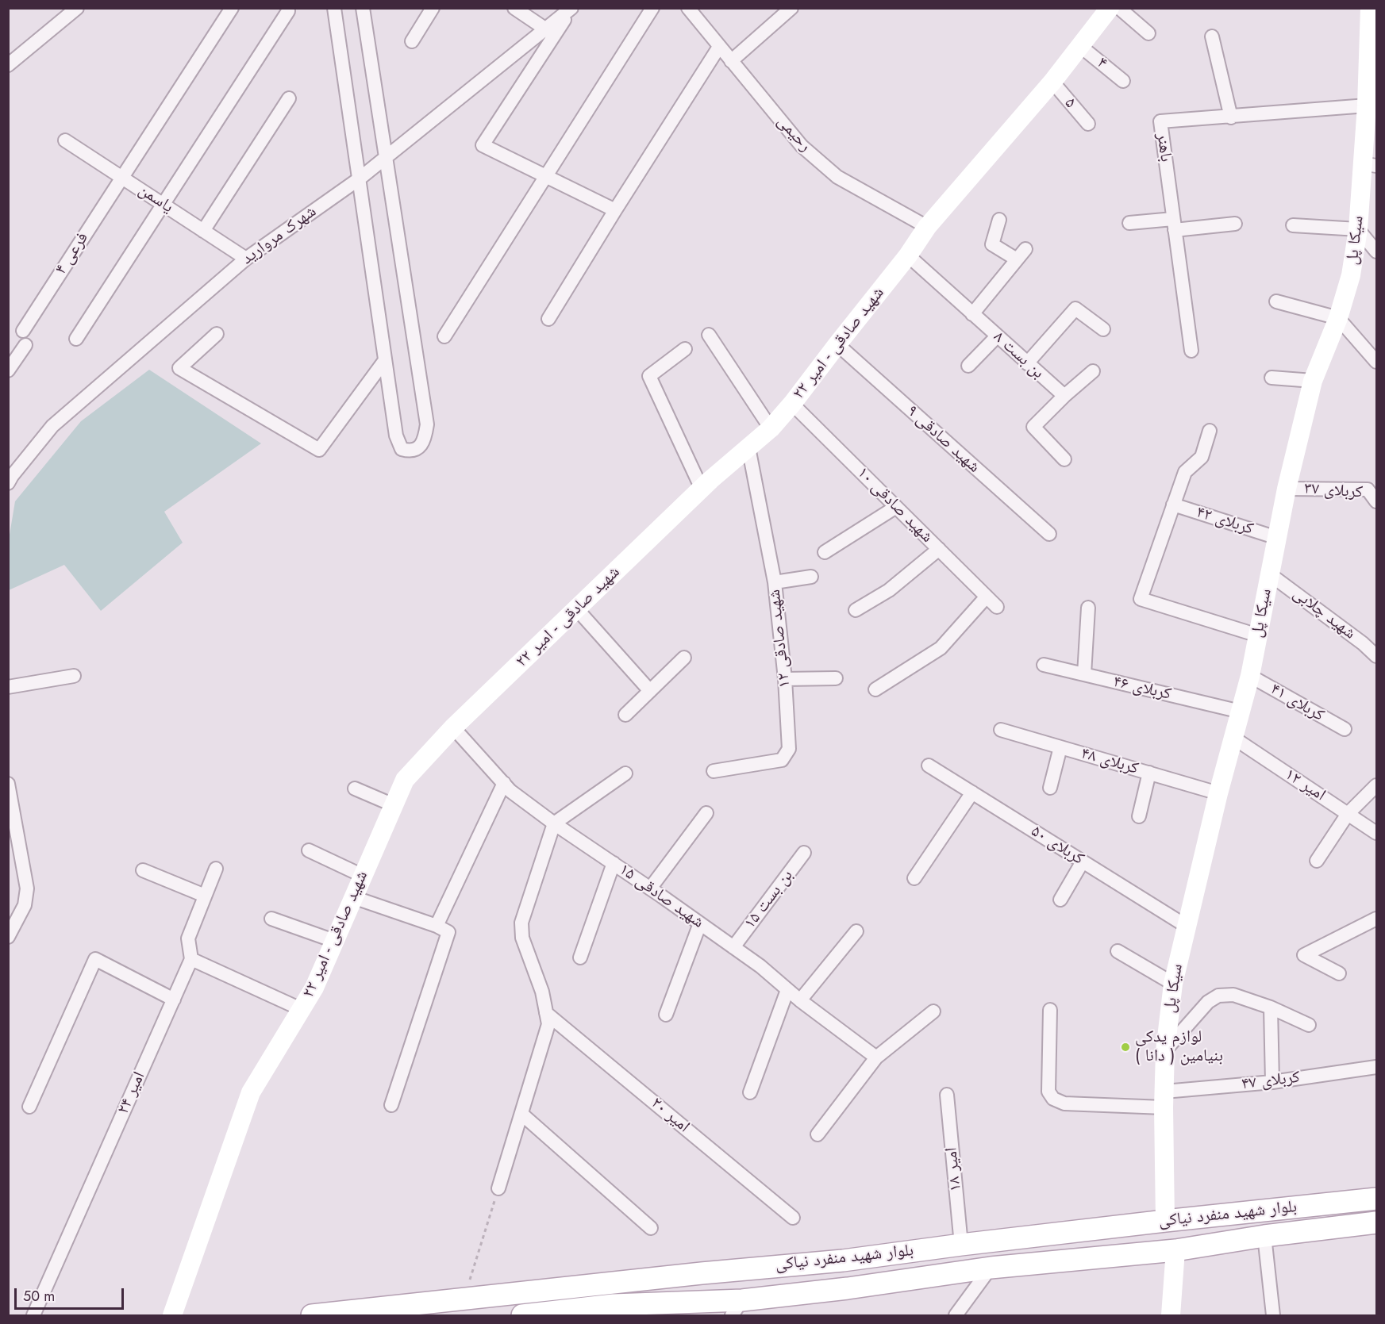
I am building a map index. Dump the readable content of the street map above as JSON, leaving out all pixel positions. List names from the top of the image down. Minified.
{"streets":{"main road":["بلوار شهید منفرد نیاکی"],"street":["۴","۵","رحیمی","باهنر","یاسمن","شهرک مروارید","سیکا پل","فرعی ۴","شهید صادقی - امیر ۲۲","بن بست ۸","شهید صادقی ۹","کربلای ۳۷","شهید صادقی ۱۰","کربلای ۴۲","شهید چلابی","شهید صادقی ۱۲","کربلای ۴۶","کربلای ۴۱","کربلای ۴۸","امير ۱۲","کربلای ۵۰","شهید صادقی ۱۵","بن بست ۱۵","کربلای ۴۷","امیر ۲۴","امیر ۲۰","امیر ۱۸"]},"crossings":[["۴","شهید صادقی - امیر ۲۲"],["۵","شهید صادقی - امیر ۲۲"],["رحیمی","شهید صادقی - امیر ۲۲"],["باهنر","سیکا پل"],["یاسمن","شهرک مروارید"],["یاسمن","فرعی ۴"],["سیکا پل","کربلای ۳۷"],["سیکا پل","کربلای ۴۲"],["سیکا پل","شهید چلابی"],["سیکا پل","کربلای ۴۶"],["سیکا پل","کربلای ۴۱"],["سیکا پل","کربلای ۴۸"],["سیکا پل","امير ۱۲"],["سیکا پل","کربلای ۵۰"],["سیکا پل","کربلای ۴۷"],["سیکا پل","بلوار شهید منفرد نیاکی"],["شهید صادقی - امیر ۲۲","بن بست ۸"],["شهید صادقی - امیر ۲۲","شهید صادقی ۹"],["شهید صادقی - امیر ۲۲","شهید صادقی ۱۰"],["شهید صادقی - امیر ۲۲","شهید صادقی ۱۲"],["شهید صادقی - امیر ۲۲","شهید صادقی ۱۵"],["شهید صادقی ۱۵","بن بست ۱۵"],["امیر ۱۸","بلوار شهید منفرد نیاکی"]],"places":["لوازم یدکی بنیامین ( دانا )"],"scale_bar":"50 m"}
